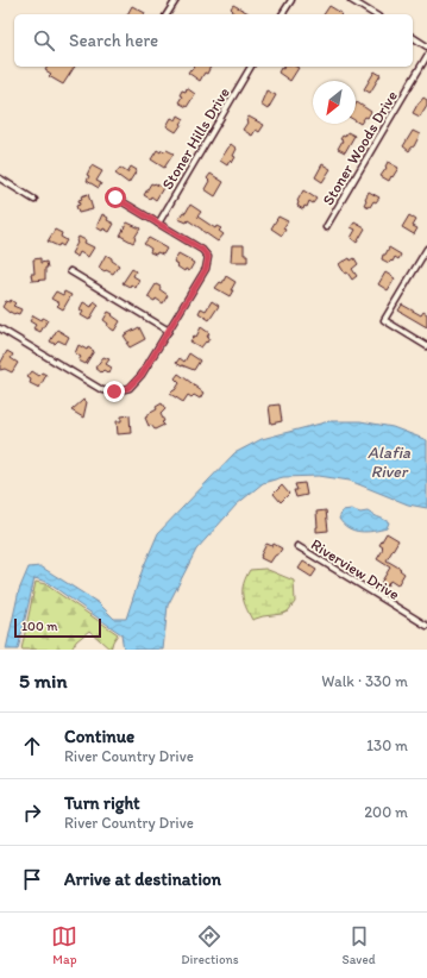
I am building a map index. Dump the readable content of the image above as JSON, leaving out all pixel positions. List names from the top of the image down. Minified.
{"streets":{"street":["Stoner Hills Drive","Stoner Woods Drive","Riverview Drive"]},"water":["Alafia River"],"scale_bar":"100 m","north":"bottom left","page":{"search":"Search here","scale":"100 m","heading":["5 min","Walk · 330 m"],"list":[["Continue","River Country Drive","130 m"],["Turn right","River Country Drive","200 m"],"Arrive at destination"],"nav":["Map","Directions","Saved"]}}
